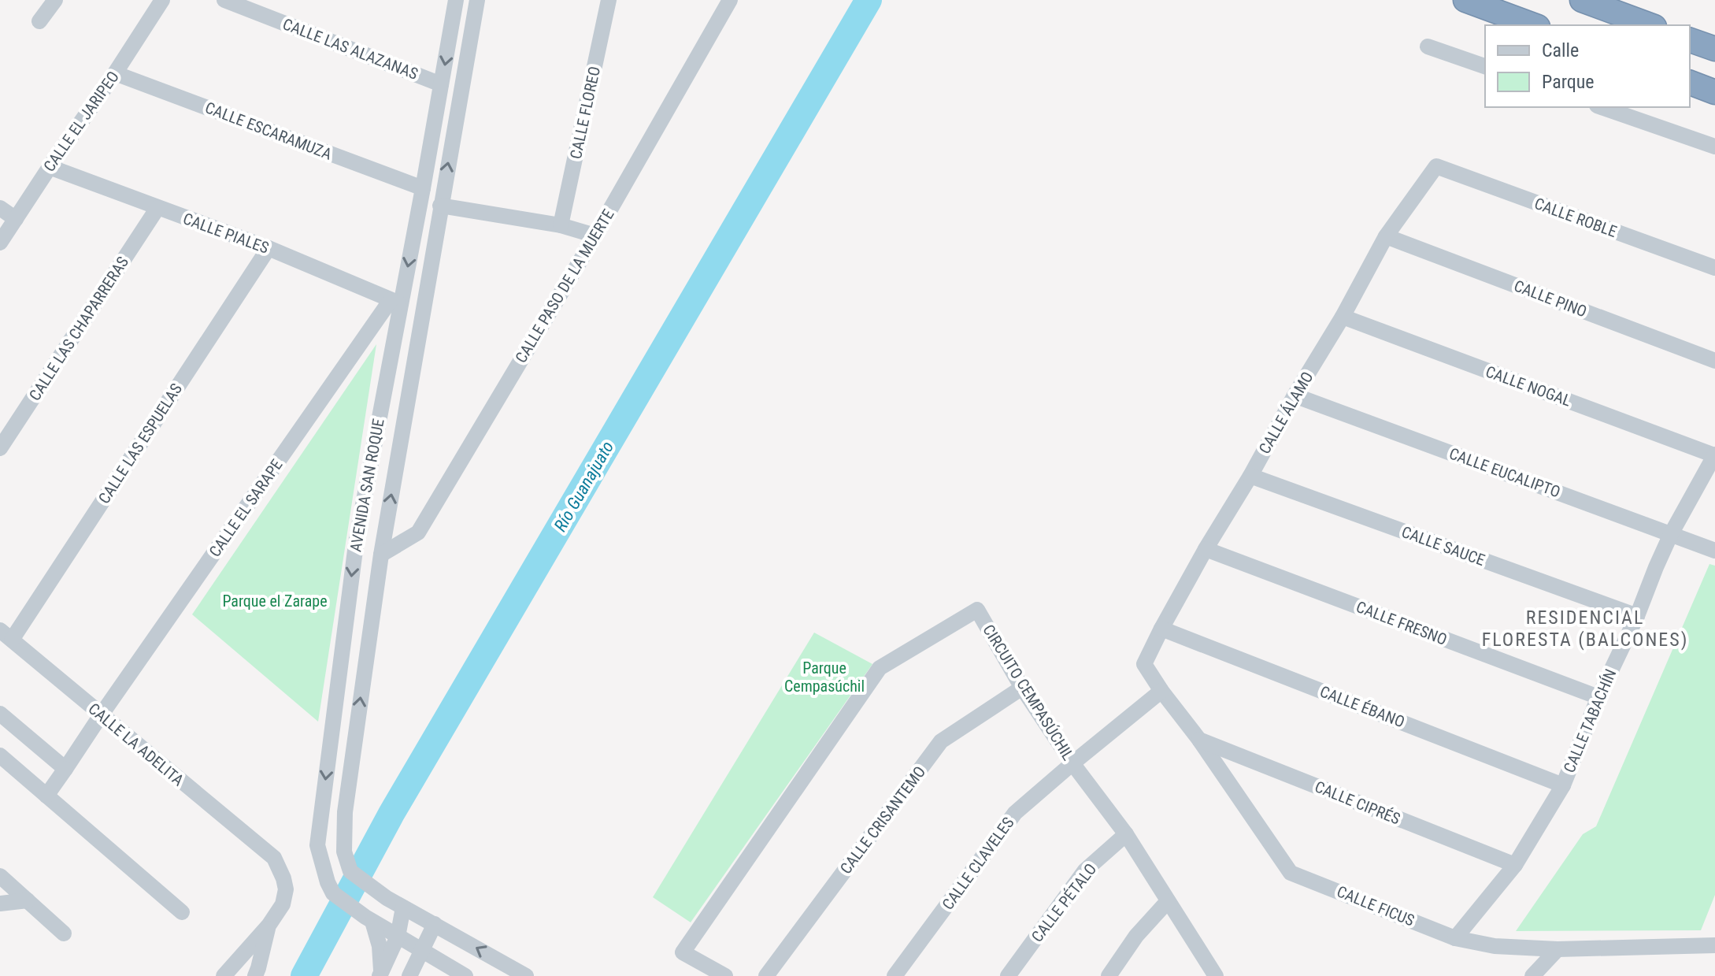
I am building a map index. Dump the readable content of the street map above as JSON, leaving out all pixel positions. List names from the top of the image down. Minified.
{"streets":{"street":["CALLE LAS ALAZANAS","CALLE FLOREO","CALLE EL JARIPEO","CALLE ESCARAMUZA","CALLE ROBLE","CALLE PIALES","CALLE PASO DE LA MUERTE","CALLE PINO","CALLE LAS CHAPARRERAS","CALLE NOGAL","CALLE ÁLAMO","CALLE LAS ESPUELAS","CALLE EUCALIPTO","AVENIDA SAN ROQUE","CALLE EL SARAPE","CALLE SAUCE","CALLE FRESNO","CIRCUITO CEMPASÚCHIL","CALLE ÉBANO","CALLE TABACHÍN","CALLE LA ADELITA","CALLE CIPRÉS","CALLE CRISANTEMO","CALLE CLAVELES","CALLE PÉTALO","CALLE FICUS"]},"crossings":[["CALLE LAS ALAZANAS","AVENIDA SAN ROQUE"],["CALLE EL JARIPEO","CALLE ESCARAMUZA"],["CALLE EL JARIPEO","CALLE PIALES"],["CALLE ESCARAMUZA","AVENIDA SAN ROQUE"],["CALLE ROBLE","CALLE ÁLAMO"],["CALLE PIALES","CALLE LAS CHAPARRERAS"],["CALLE PIALES","CALLE LAS ESPUELAS"],["CALLE PIALES","AVENIDA SAN ROQUE"],["CALLE PIALES","CALLE EL SARAPE"],["CALLE PASO DE LA MUERTE","AVENIDA SAN ROQUE"],["CALLE PINO","CALLE ÁLAMO"],["CALLE NOGAL","CALLE ÁLAMO"],["CALLE NOGAL","CALLE TABACHÍN"],["CALLE ÁLAMO","CALLE EUCALIPTO"],["CALLE ÁLAMO","CALLE SAUCE"],["CALLE ÁLAMO","CALLE FRESNO"],["CALLE ÁLAMO","CALLE ÉBANO"],["CALLE ÁLAMO","CALLE FICUS"],["CALLE LAS ESPUELAS","CALLE LA ADELITA"],["CALLE EUCALIPTO","CALLE TABACHÍN"],["AVENIDA SAN ROQUE","CALLE EL SARAPE"],["CALLE EL SARAPE","CALLE LA ADELITA"],["CALLE SAUCE","CALLE TABACHÍN"],["CALLE FRESNO","CALLE TABACHÍN"],["CIRCUITO CEMPASÚCHIL","CALLE CRISANTEMO"],["CIRCUITO CEMPASÚCHIL","CALLE CLAVELES"],["CIRCUITO CEMPASÚCHIL","CALLE PÉTALO"],["CALLE ÉBANO","CALLE TABACHÍN"],["CALLE TABACHÍN","CALLE CIPRÉS"],["CALLE TABACHÍN","CALLE FICUS"],["CALLE CIPRÉS","CALLE FICUS"],["CALLE CLAVELES","CALLE FICUS"]],"districts":["RESIDENCIAL FLORESTA (BALCONES)"],"water":["Río Guanajuato"],"parks":["Parque el Zarape","Parque Cempasúchil"],"legend":["Calle","Parque"]}
